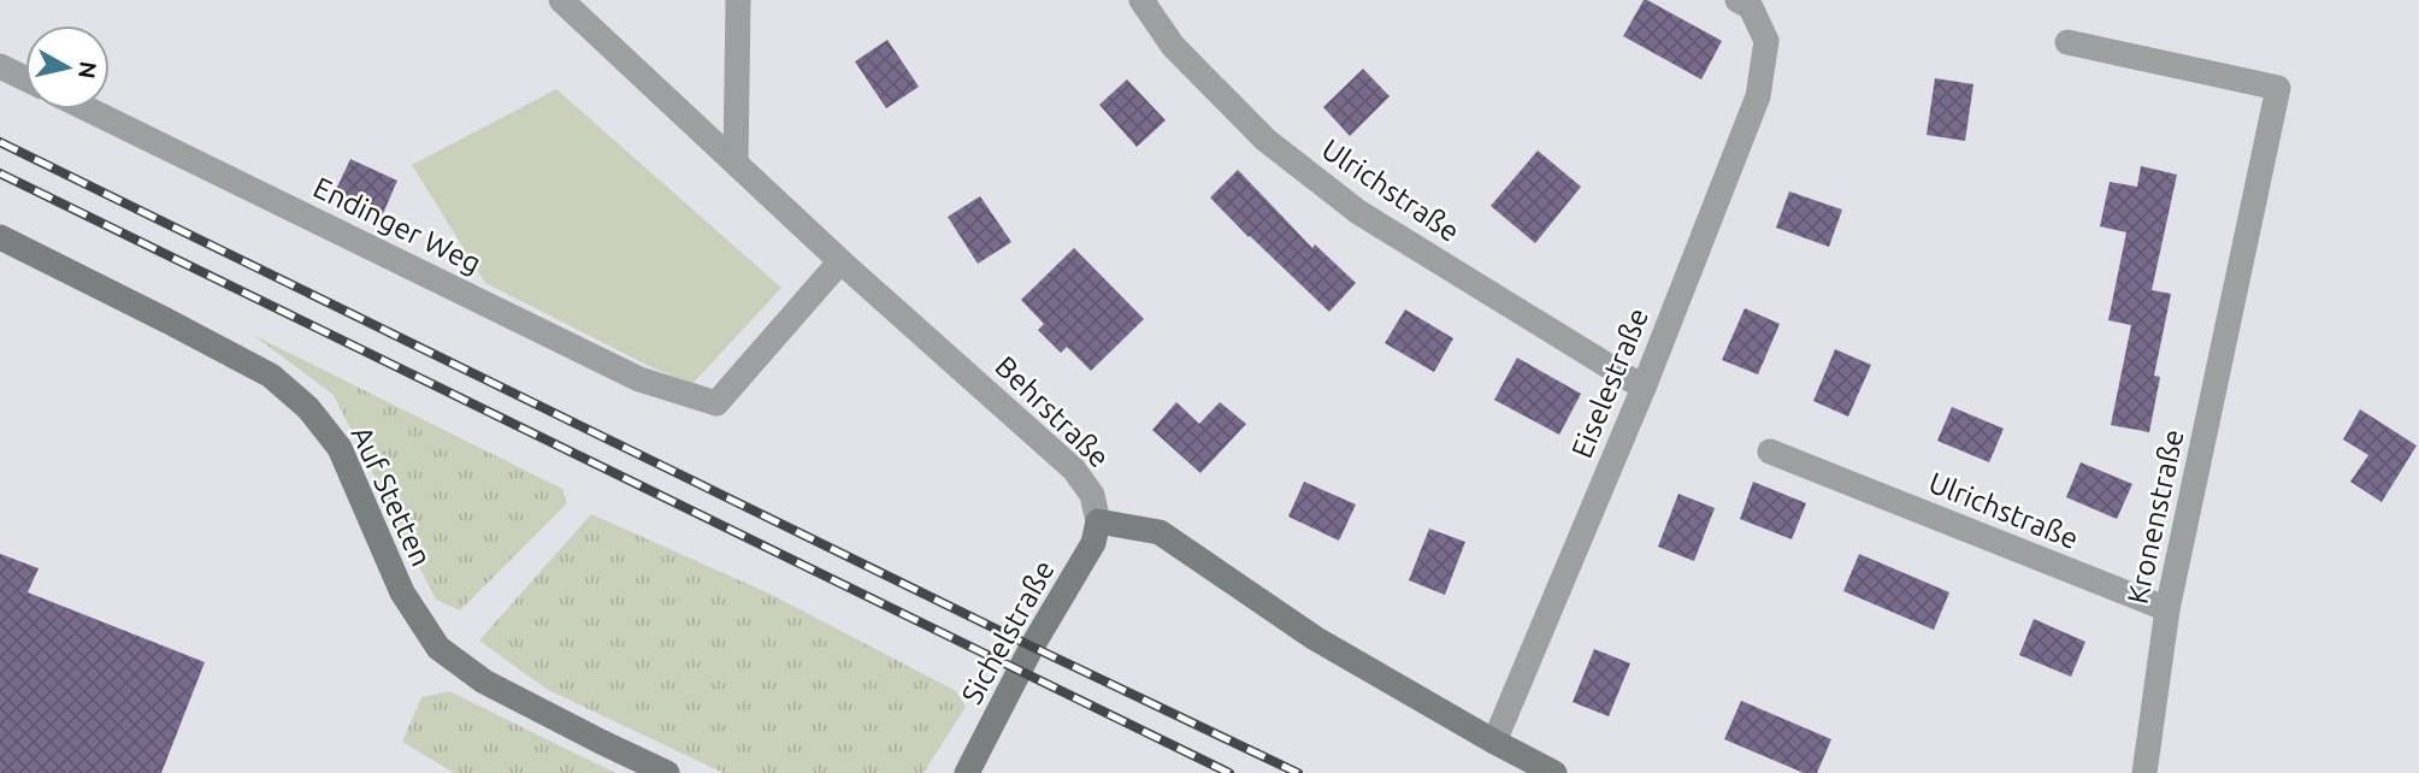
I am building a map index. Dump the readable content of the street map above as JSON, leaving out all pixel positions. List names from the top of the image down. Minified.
{"streets":{"street":["Ulrichstraße","Endinger Weg","Eiselestraße","Behrstraße","Auf Stetten","Kronenstraße","Sichelstraße"]},"crossings":[["Ulrichstraße","Eiselestraße"],["Ulrichstraße","Kronenstraße"],["Endinger Weg","Behrstraße"],["Behrstraße","Sichelstraße"]],"north":"right"}
